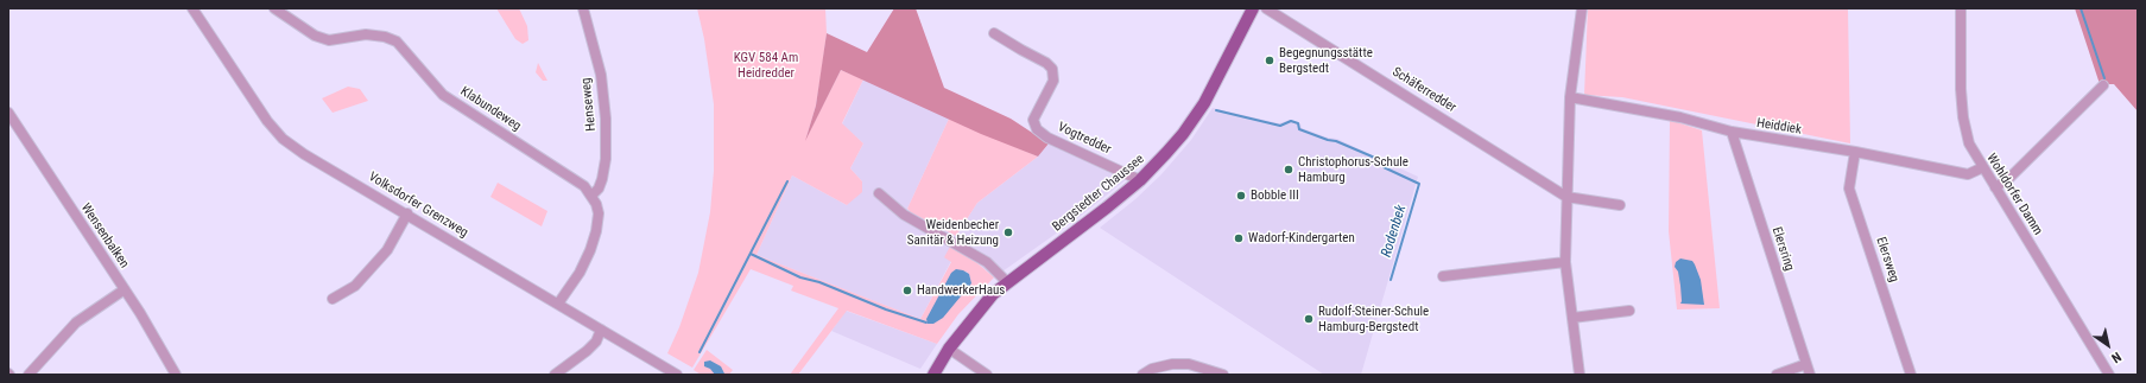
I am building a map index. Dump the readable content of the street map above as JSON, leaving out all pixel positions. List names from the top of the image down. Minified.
{"streets":{"main road":["Bergstedter Chaussee"],"street":["Schäferredder","Henseweg","Klabundeweg","Heiddiek","Vogtredder","Wohldorfer Damm","Volksdorfer Grenzweg","Wensenbalken","Elersring","Elersweg"]},"crossings":[["Henseweg","Klabundeweg"],["Heiddiek","Wohldorfer Damm"],["Heiddiek","Elersring"],["Heiddiek","Elersweg"],["Vogtredder","Bergstedter Chaussee"]],"water":["Rodenbek"],"parks":["KGV 584 Am Heidredder"],"places":["Begegnungsstätte Bergstedt","Christophorus-Schule Hamburg","Bobble III","Weidenbecher Sanitär & Heizung","Wadorf-Kindergarten","HandwerkerHaus","Rudolf-Steiner-Schule Hamburg-Bergstedt"],"north":"bottom right"}
